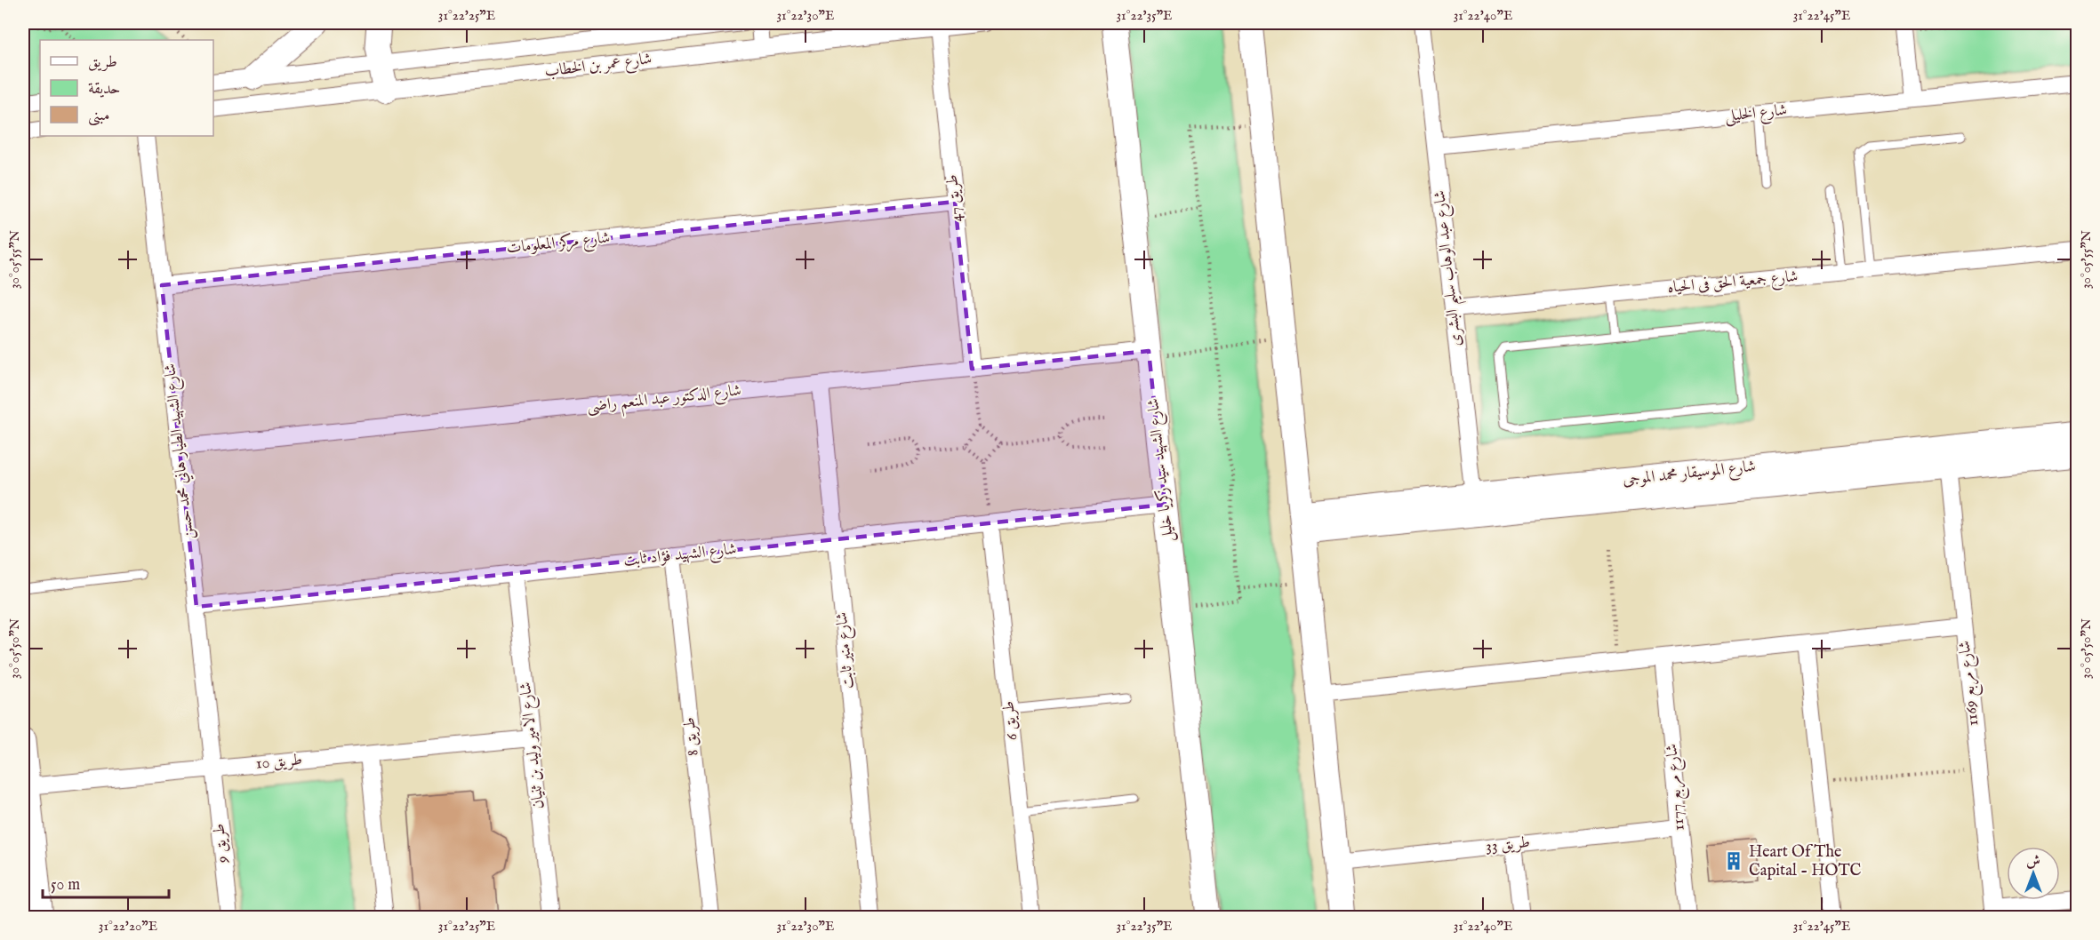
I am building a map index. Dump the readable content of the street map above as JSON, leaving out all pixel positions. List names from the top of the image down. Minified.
{"streets":{"street":["شارع عمر بن الخطاب","شارع الخليلى","طريق 47","شارع مركز المعلومات","شارع عبد الوهاب سليم البشرى","شارع جمعية الحق فى الحياه","شارع الدكتور عبد المنعم راضى","شارع الشهيد الطيار هاني محمد حسن","شارع الشهيد سيد زكريا خليل","شارع الموسيقار محمد الموجى","شارع الشهيد فؤاد ثابت","شارع منير ثابت","شارع مربع 1169","طريق 6","طريق 8","شارع الامير وليد بن ثنيان","طريق 10","شارع مربع 1177","طريق 9","طريق 33"]},"crossings":[["شارع عمر بن الخطاب","طريق 47"],["شارع الخليلى","شارع عبد الوهاب سليم البشرى"],["طريق 47","شارع مركز المعلومات"],["طريق 47","شارع الدكتور عبد المنعم راضى"],["شارع مركز المعلومات","شارع الشهيد الطيار هاني محمد حسن"],["شارع عبد الوهاب سليم البشرى","شارع جمعية الحق فى الحياه"],["شارع عبد الوهاب سليم البشرى","شارع الموسيقار محمد الموجى"],["شارع الدكتور عبد المنعم راضى","شارع الشهيد الطيار هاني محمد حسن"],["شارع الدكتور عبد المنعم راضى","شارع الشهيد سيد زكريا خليل"],["شارع الدكتور عبد المنعم راضى","شارع منير ثابت"],["شارع الشهيد الطيار هاني محمد حسن","شارع الشهيد فؤاد ثابت"],["شارع الشهيد الطيار هاني محمد حسن","طريق 10"],["شارع الشهيد الطيار هاني محمد حسن","طريق 9"],["شارع الشهيد سيد زكريا خليل","شارع الشهيد فؤاد ثابت"],["شارع الموسيقار محمد الموجى","شارع مربع 1169"],["شارع الشهيد فؤاد ثابت","شارع منير ثابت"],["شارع الشهيد فؤاد ثابت","طريق 6"],["شارع الشهيد فؤاد ثابت","طريق 8"],["شارع الشهيد فؤاد ثابت","شارع الامير وليد بن ثنيان"],["شارع الامير وليد بن ثنيان","طريق 10"],["طريق 10","طريق 9"],["شارع مربع 1177","طريق 33"]],"places":{"building":["Heart Of The Capital - HOTC"]},"legend":["طريق","حديقة","مبنى"],"scale_bar":"50 m","north":"top","coordinates":["31°22'25\"E","31°22'30\"E","31°22'35\"E","31°22'40\"E","31°22'45\"E","30°05'55\"N","30°05'50\"N","31°22'20\"E"]}
